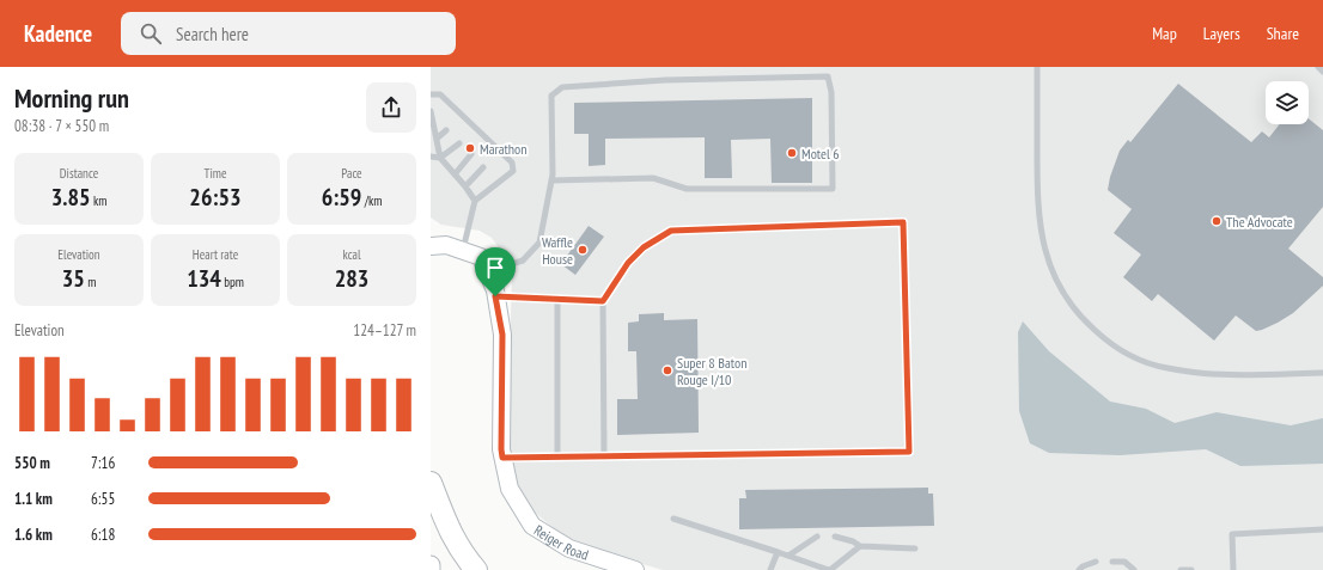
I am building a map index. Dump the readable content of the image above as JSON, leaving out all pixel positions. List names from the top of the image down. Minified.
{"streets":{"street":["Reiger Road"]},"places":["Marathon","Motel 6","The Advocate","Waffle House","Super 8 Baton Rouge I/10"],"page":{"header":"Kadence","search":"Search here","nav":["Map","Layers","Share"],"heading":["Morning run","08:38 · 7 × 550 m"],"stats":[["Distance","3.85 km"],["Time","26:53"],["Pace","6:59 /km"],["Elevation","35 m"],["Heart rate","134 bpm"],["kcal","283"]],"chart":["Elevation","124–127 m"],"list":[{"name":"550 m","note":"7:16"},{"name":"1.1 km","note":"6:55"},{"name":"1.6 km","note":"6:18"}]}}
